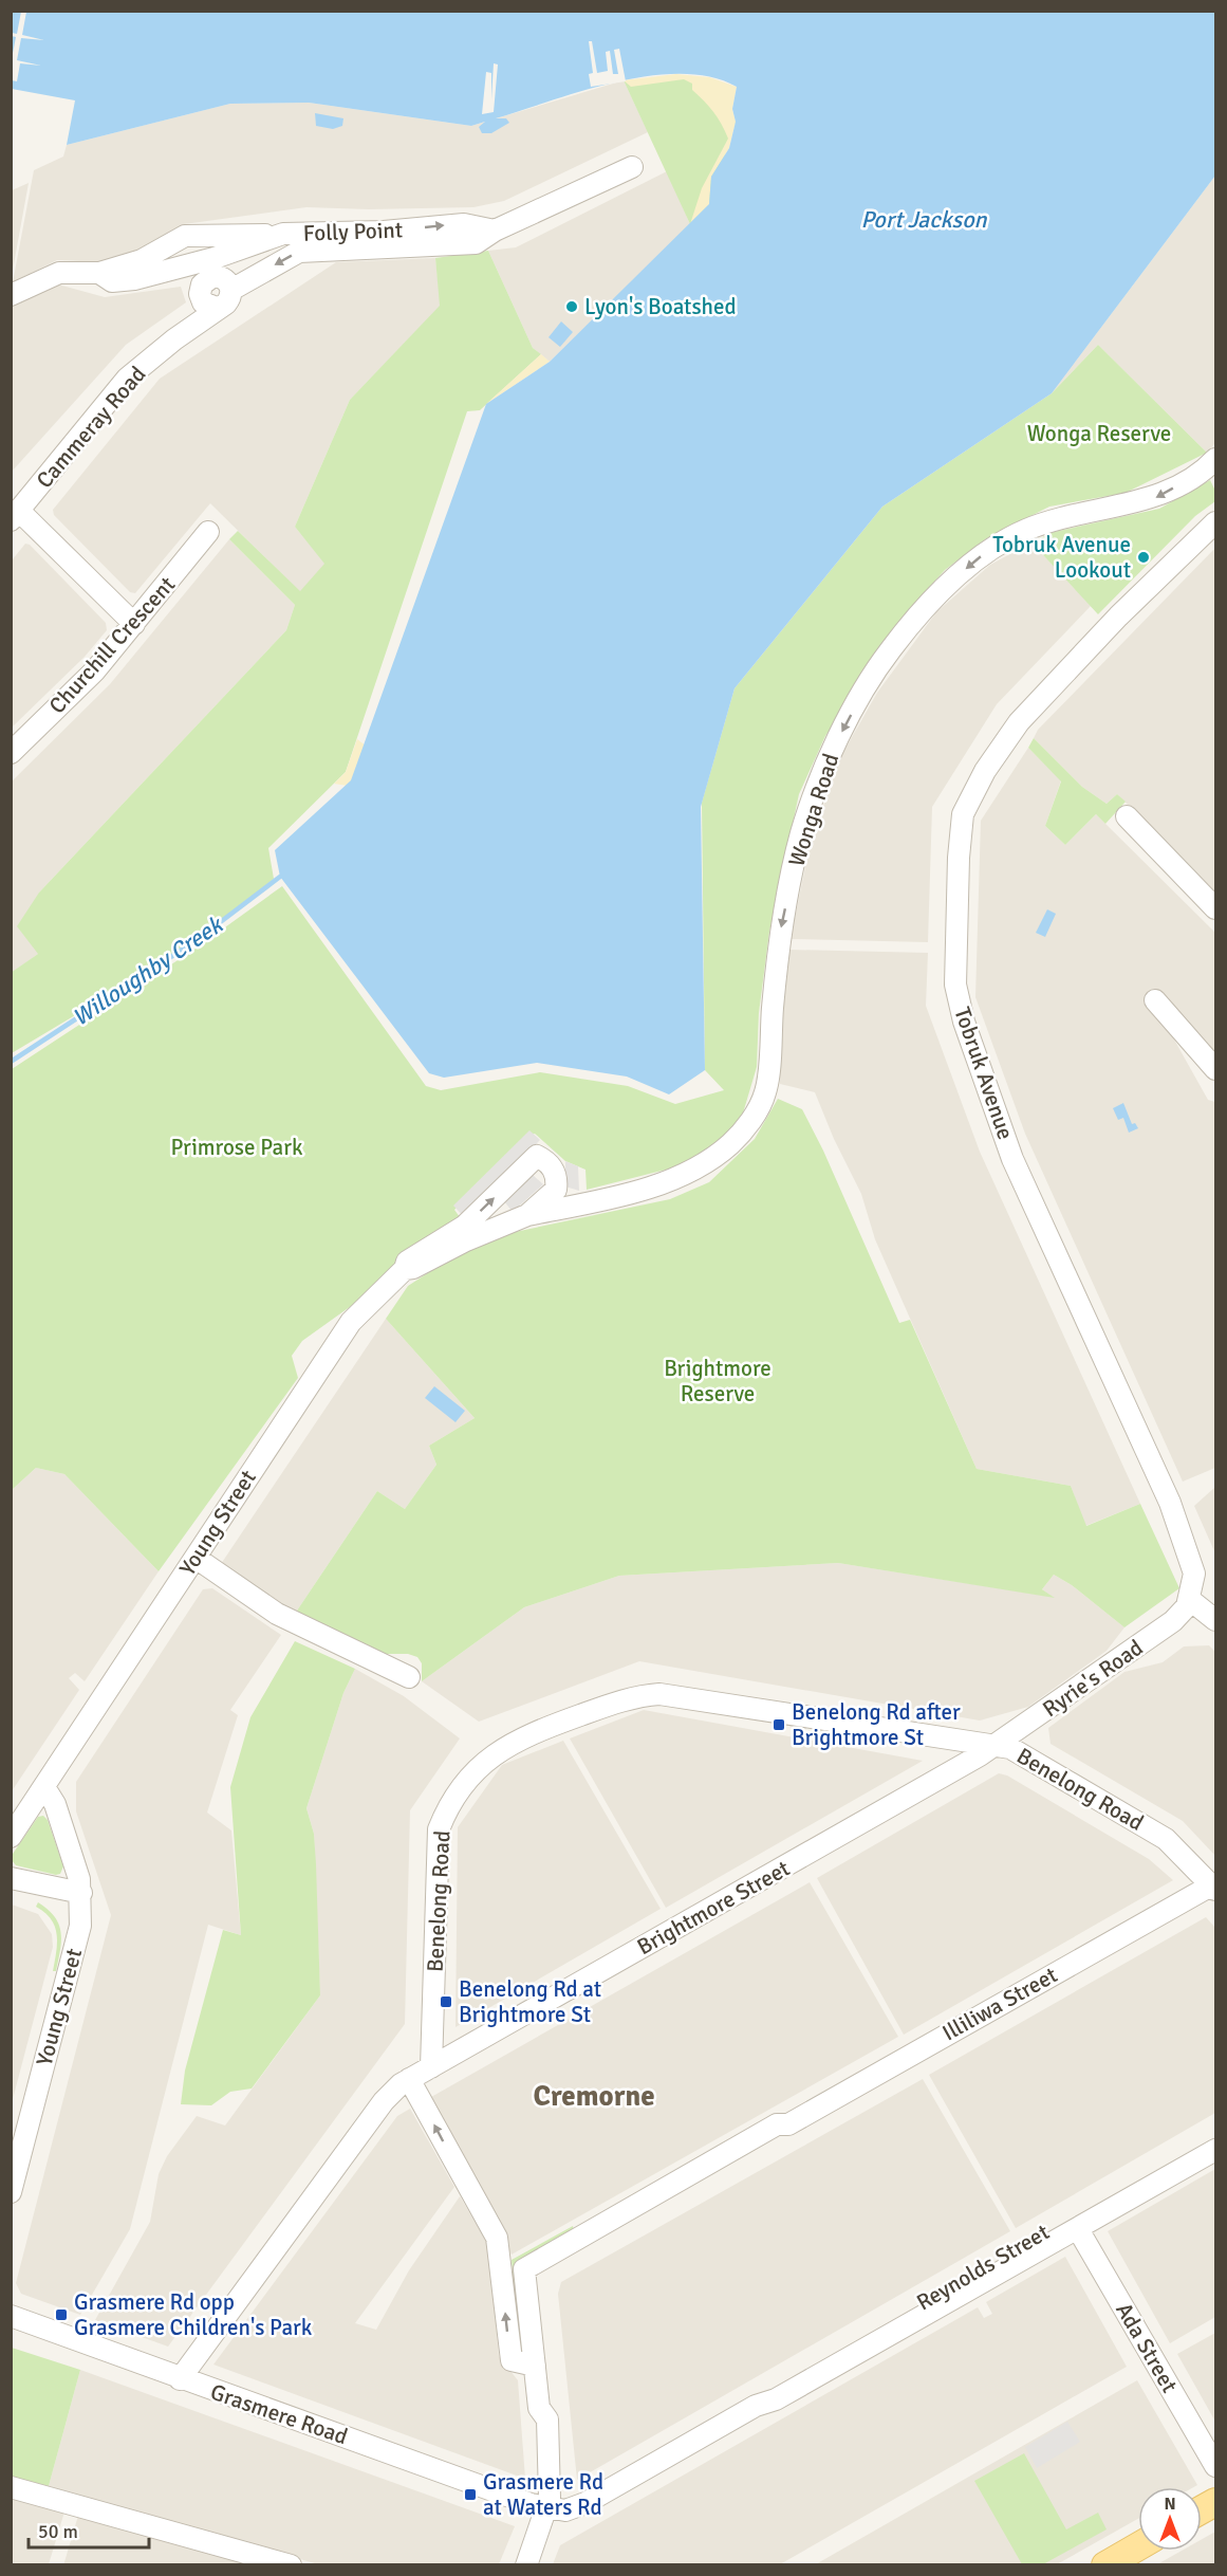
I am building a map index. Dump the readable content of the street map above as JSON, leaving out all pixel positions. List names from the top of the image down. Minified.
{"streets":{"street":["Folly Point","Cammeray Road","Churchill Crescent","Wonga Road","Tobruk Avenue","Young Street","Ryrie's Road","Benelong Road","Brightmore Street","Illiliwa Street","Reynolds Street","Ada Street","Grasmere Road"]},"crossings":[["Folly Point","Cammeray Road"],["Wonga Road","Young Street"],["Tobruk Avenue","Ryrie's Road"],["Ryrie's Road","Benelong Road"],["Ryrie's Road","Brightmore Street"],["Benelong Road","Brightmore Street"],["Benelong Road","Illiliwa Street"],["Illiliwa Street","Reynolds Street"],["Illiliwa Street","Grasmere Road"],["Reynolds Street","Ada Street"],["Reynolds Street","Grasmere Road"]],"one_way":["Wonga Road"],"districts":["Cremorne"],"water":["Port Jackson","Willoughby Creek"],"parks":["Wonga Reserve","Primrose Park","Brightmore Reserve"],"places":{"other":["Lyon's Boatshed","Tobruk Avenue Lookout"],"transit":["Benelong Rd after Brightmore St","Benelong Rd at Brightmore St","Grasmere Rd opp Grasmere Children's Park","Grasmere Rd at Waters Rd"]},"scale_bar":"50 m","north":"top"}
